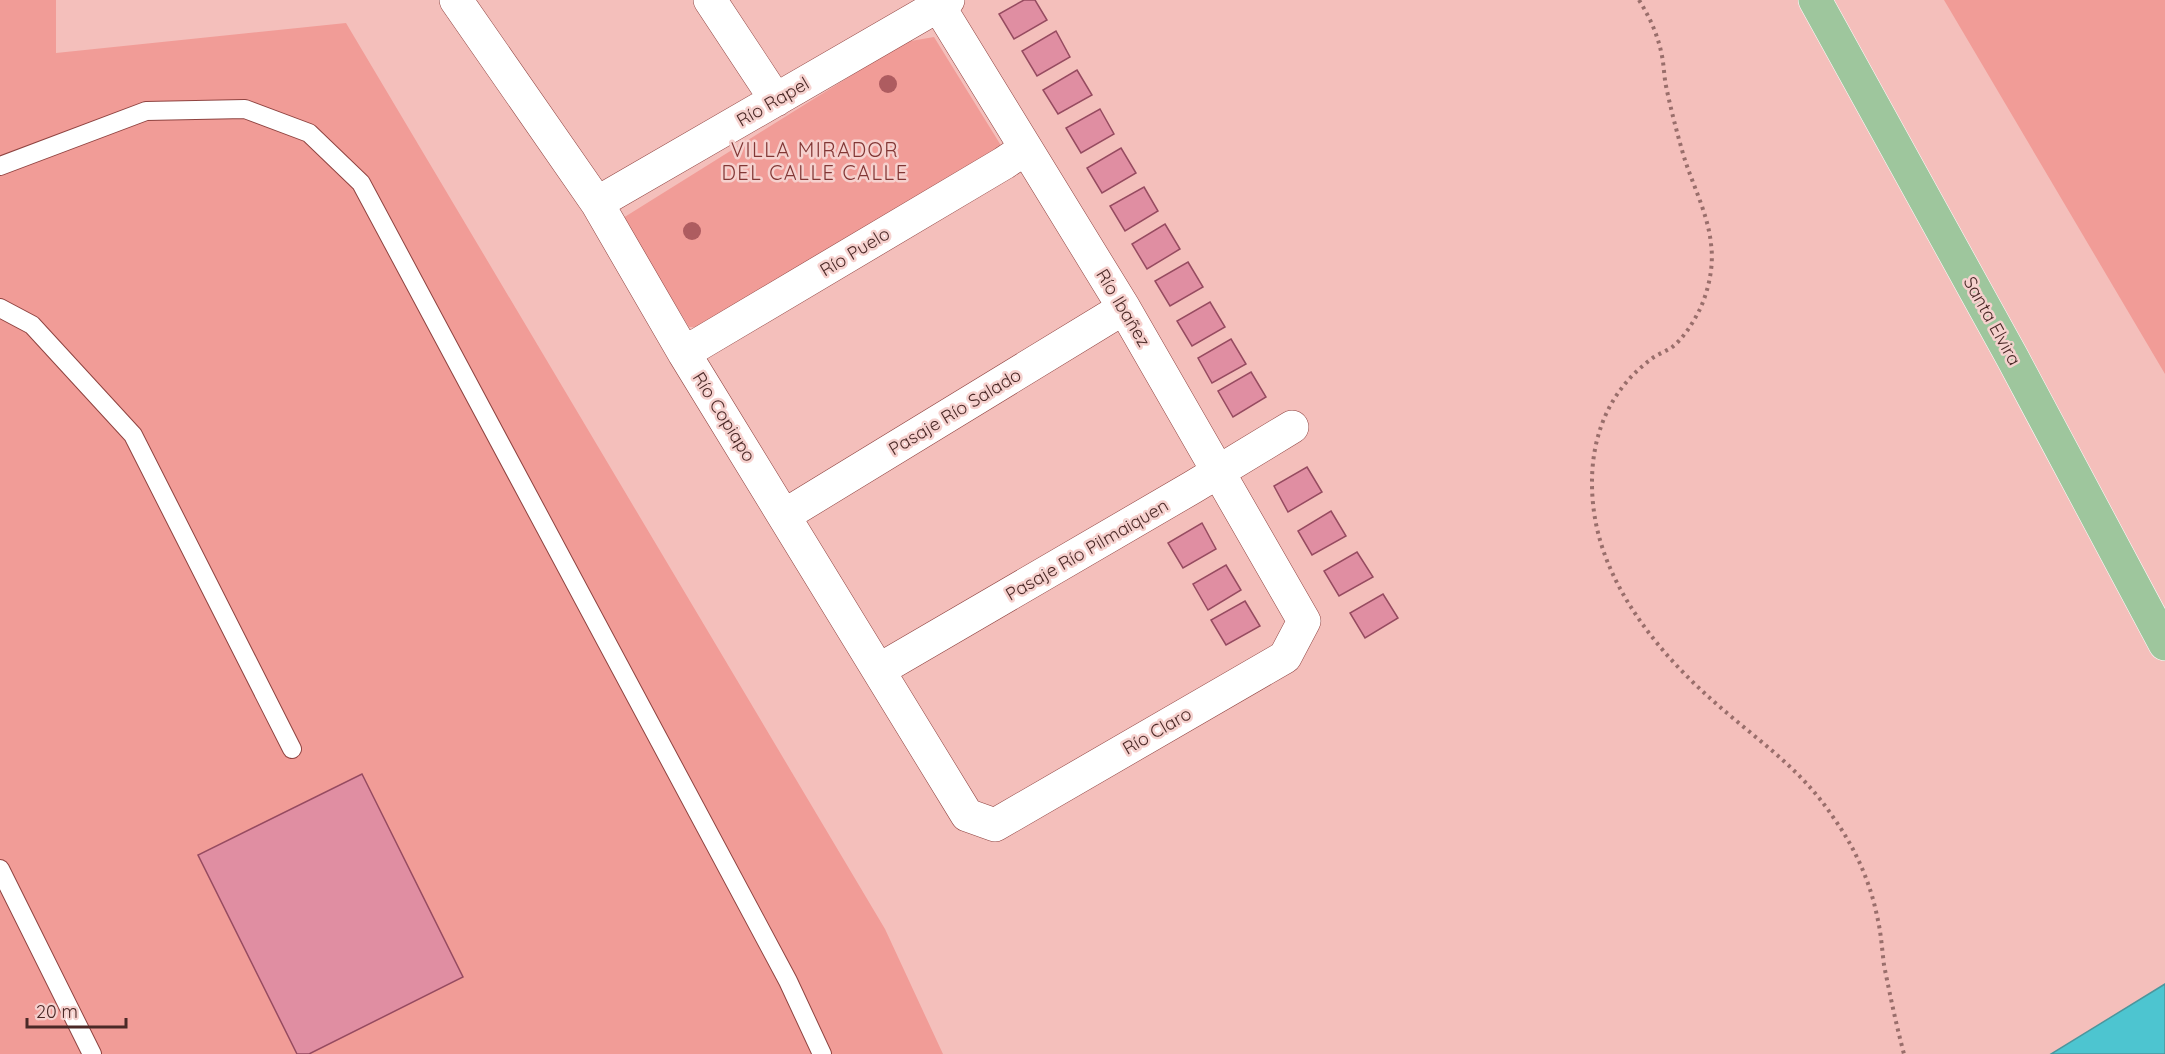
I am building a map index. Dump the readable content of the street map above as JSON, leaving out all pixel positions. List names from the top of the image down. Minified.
{"streets":{"main road":["Santa Elvira"],"street":["Río Rapel","Río Puelo","Río Ibañez","Pasaje Río Salado","Río Copiapo","Pasaje Río Pilmaiquen","Río Claro"]},"crossings":[["Río Rapel","Río Ibañez"],["Río Rapel","Río Copiapo"],["Río Puelo","Río Ibañez"],["Río Puelo","Río Copiapo"],["Río Ibañez","Pasaje Río Salado"],["Río Ibañez","Pasaje Río Pilmaiquen"],["Río Ibañez","Río Claro"],["Pasaje Río Salado","Río Copiapo"],["Río Copiapo","Pasaje Río Pilmaiquen"],["Río Copiapo","Río Claro"]],"districts":["VILLA MIRADOR DEL CALLE CALLE"],"scale_bar":"20 m"}
